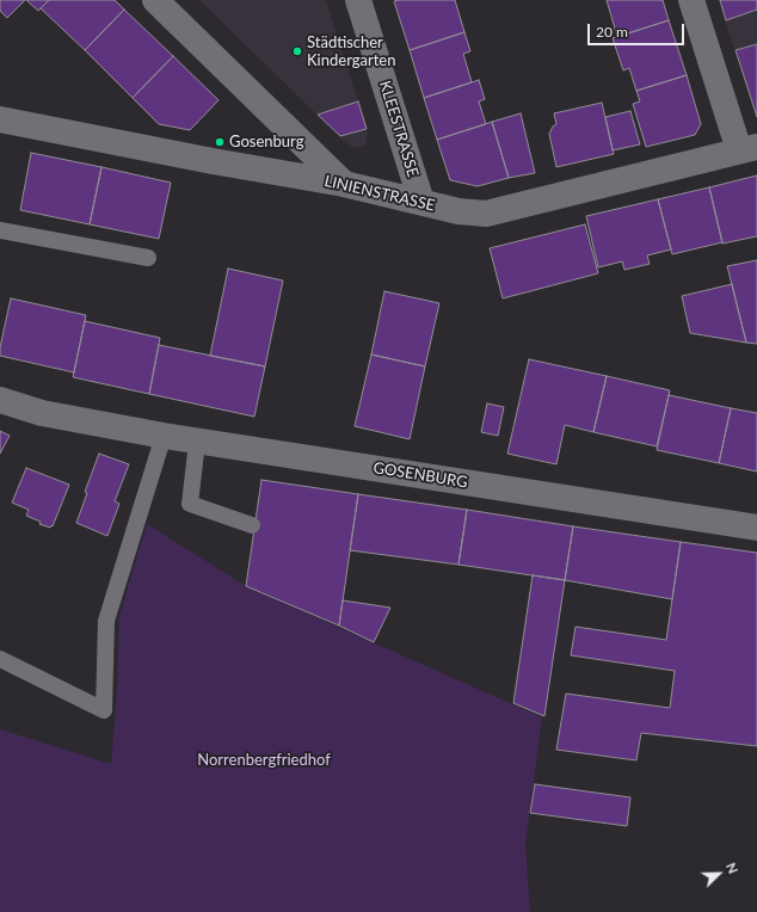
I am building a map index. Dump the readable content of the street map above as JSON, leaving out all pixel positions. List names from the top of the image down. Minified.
{"streets":{"street":["KLEESTRASSE","LINIENSTRASSE","GOSENBURG"]},"crossings":[["KLEESTRASSE","LINIENSTRASSE"]],"parks":["Norrenbergfriedhof"],"places":["Städtischer Kindergarten","Gosenburg"],"scale_bar":"20 m","north":"top right"}
